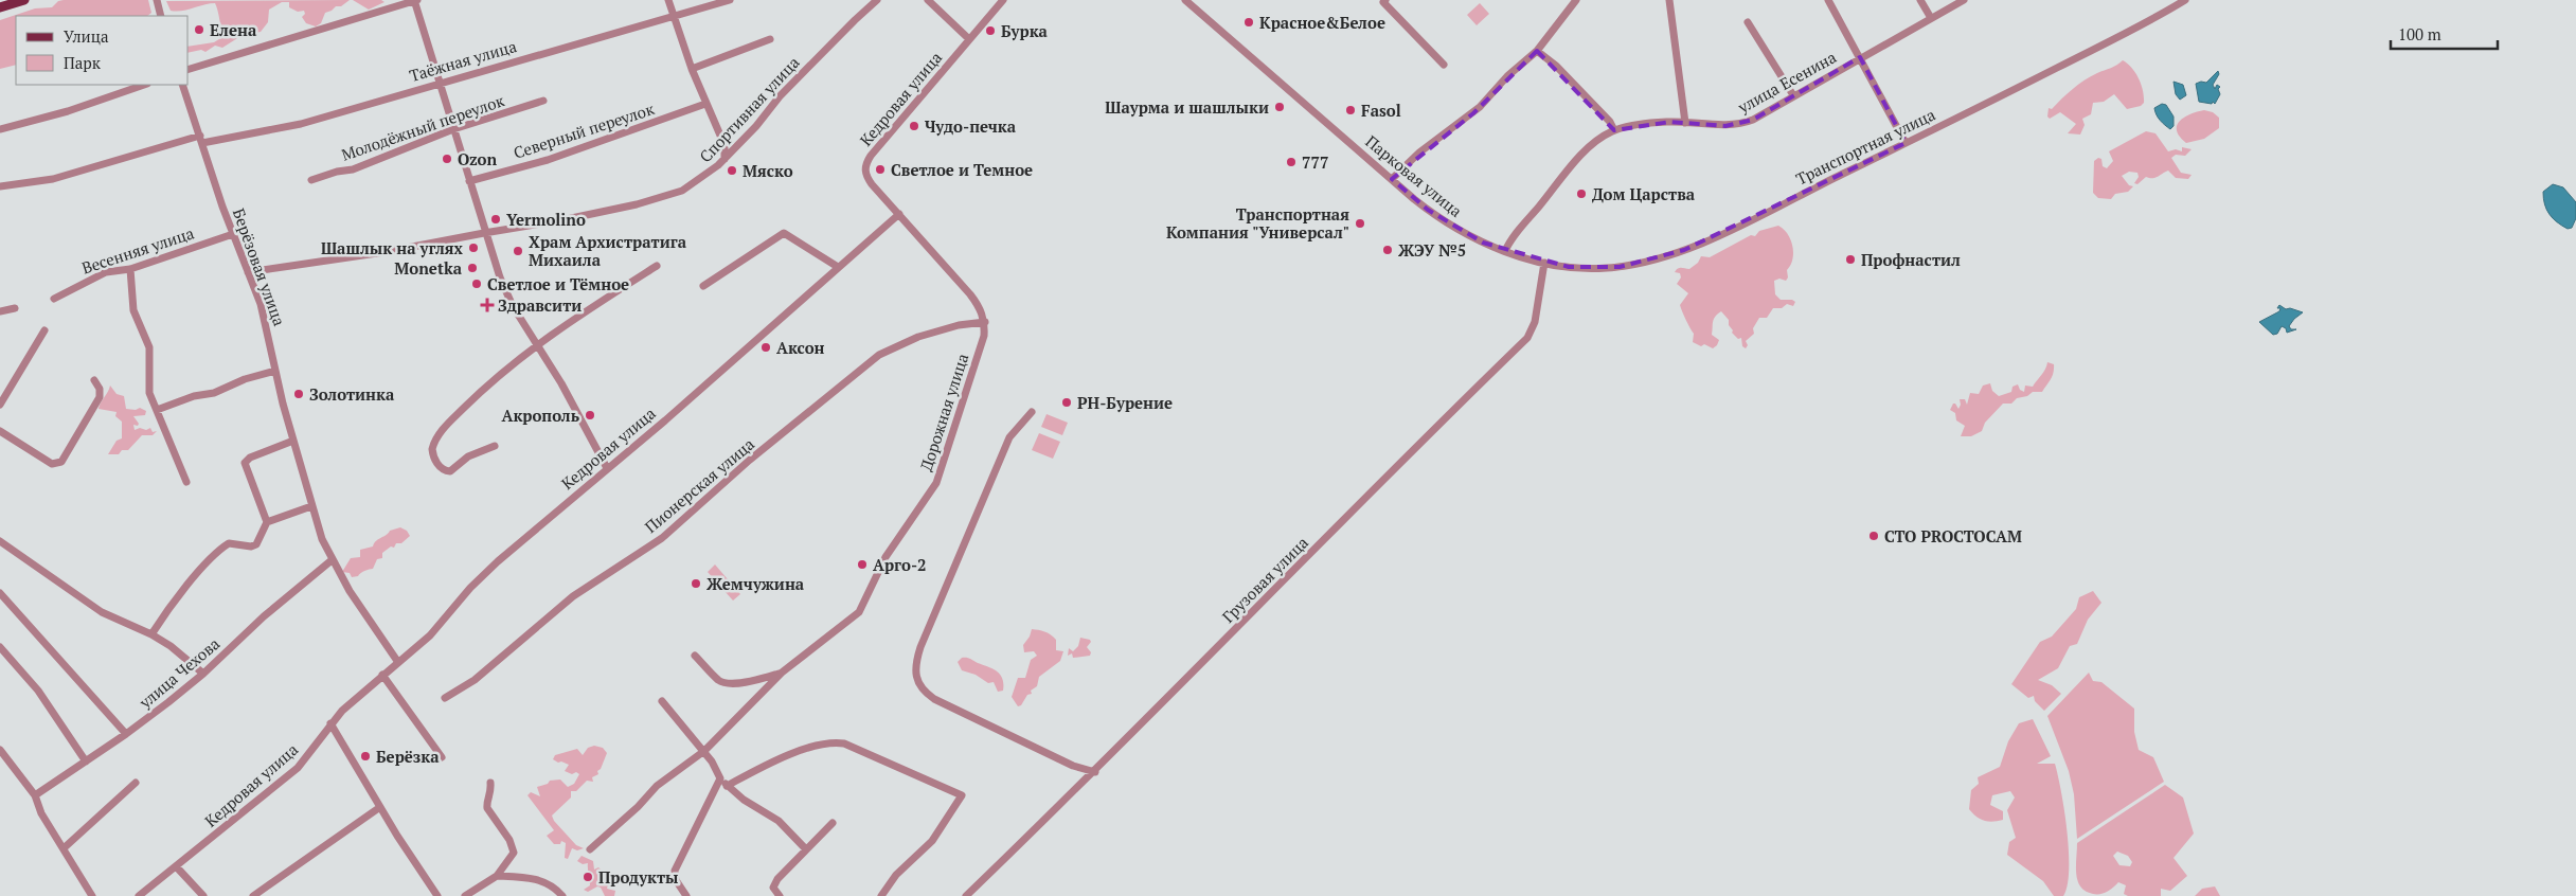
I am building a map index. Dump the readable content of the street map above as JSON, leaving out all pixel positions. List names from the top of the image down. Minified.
{"streets":{"street":["Таёжная улица","улица Есенина","Кедровая улица","Спортивная улица","Молодёжный переулок","Северный переулок","Транспортная улица","Парковая улица","Весенняя улица","Берёзовая улица","Дорожная улица","Пионерская улица","Грузовая улица","улица Чехова"]},"crossings":[["Таёжная улица","Берёзовая улица"],["улица Есенина","Парковая улица"],["Кедровая улица","Берёзовая улица"],["Спортивная улица","Берёзовая улица"],["Транспортная улица","Парковая улица"],["Транспортная улица","Грузовая улица"],["Парковая улица","Грузовая улица"],["Весенняя улица","Берёзовая улица"],["Берёзовая улица","улица Чехова"],["Дорожная улица","Пионерская улица"]],"places":{"other":["Красное&Белое","Елена","Бурка","Шаурма и шашлыки","Fasol","Чудо-печка","Ozon","777","Светлое и Темное","Мяско","Дом Царства","Yermolino","Транспортная Компания \"Универсал\"","Шашлык на углях","ЖЭУ №5","Храм Архистратига Михаила","Профнастил","Monetka","Светлое и Тёмное","Аксон","Золотинка","РН-Бурение","Акрополь","СТО PROCTOCAM","Арго-2","Жемчужина","Берёзка","Продукты"],"health":["Здравсити"]},"legend":["Улица","Парк"],"scale_bar":"100 m"}
